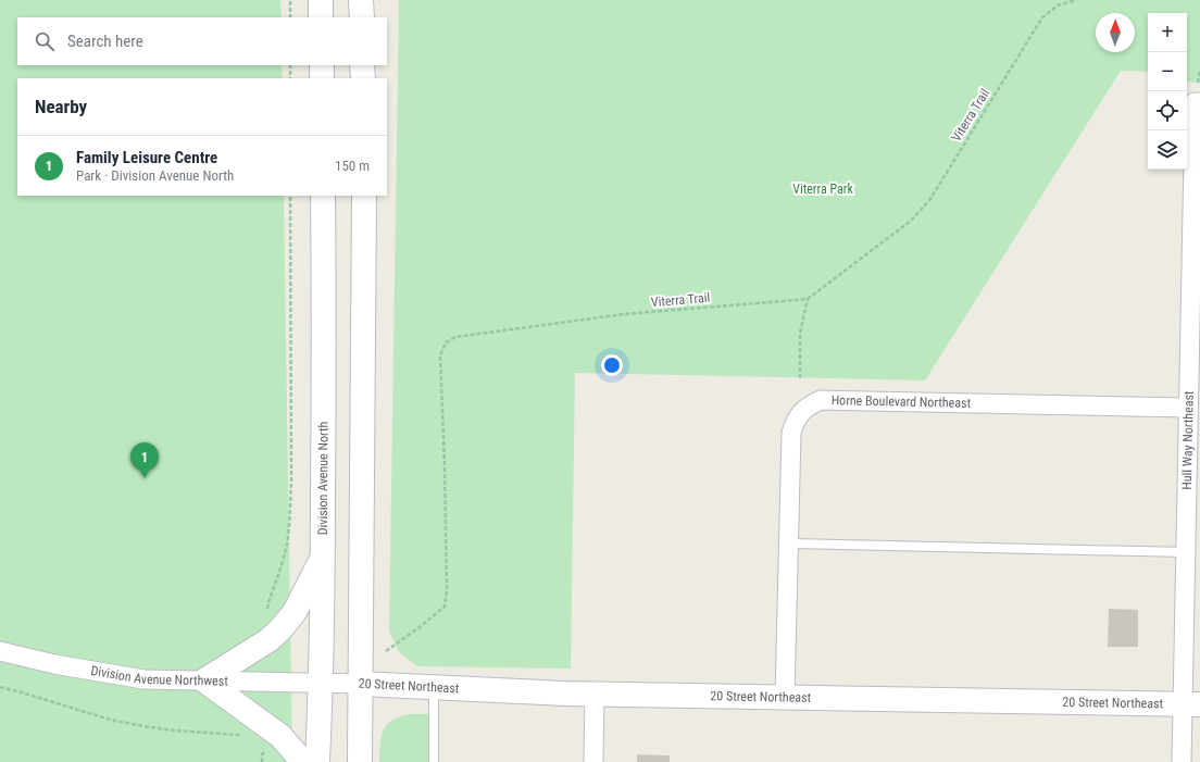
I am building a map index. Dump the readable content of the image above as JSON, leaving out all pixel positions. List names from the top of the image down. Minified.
{"streets":{"main road":["Division Avenue North","20 Street Northeast"],"street":["Horne Boulevard Northeast","Hull Way Northeast","Division Avenue Northwest"],"path":["Viterra Trail"]},"crossings":[["Horne Boulevard Northeast","Hull Way Northeast"],["Horne Boulevard Northeast","20 Street Northeast"],["Hull Way Northeast","20 Street Northeast"],["Division Avenue North","Division Avenue Northwest"],["Division Avenue North","20 Street Northeast"],["Division Avenue Northwest","20 Street Northeast"]],"parks":["Viterra Park"],"north":"top","page":{"map_buttons":["+","−"],"search":"Search here","heading":"Nearby","list":[{"mark":"1","name":"Family Leisure Centre","note":"Park · Division Avenue North","value":"150 m"}],"pins":"1"}}
